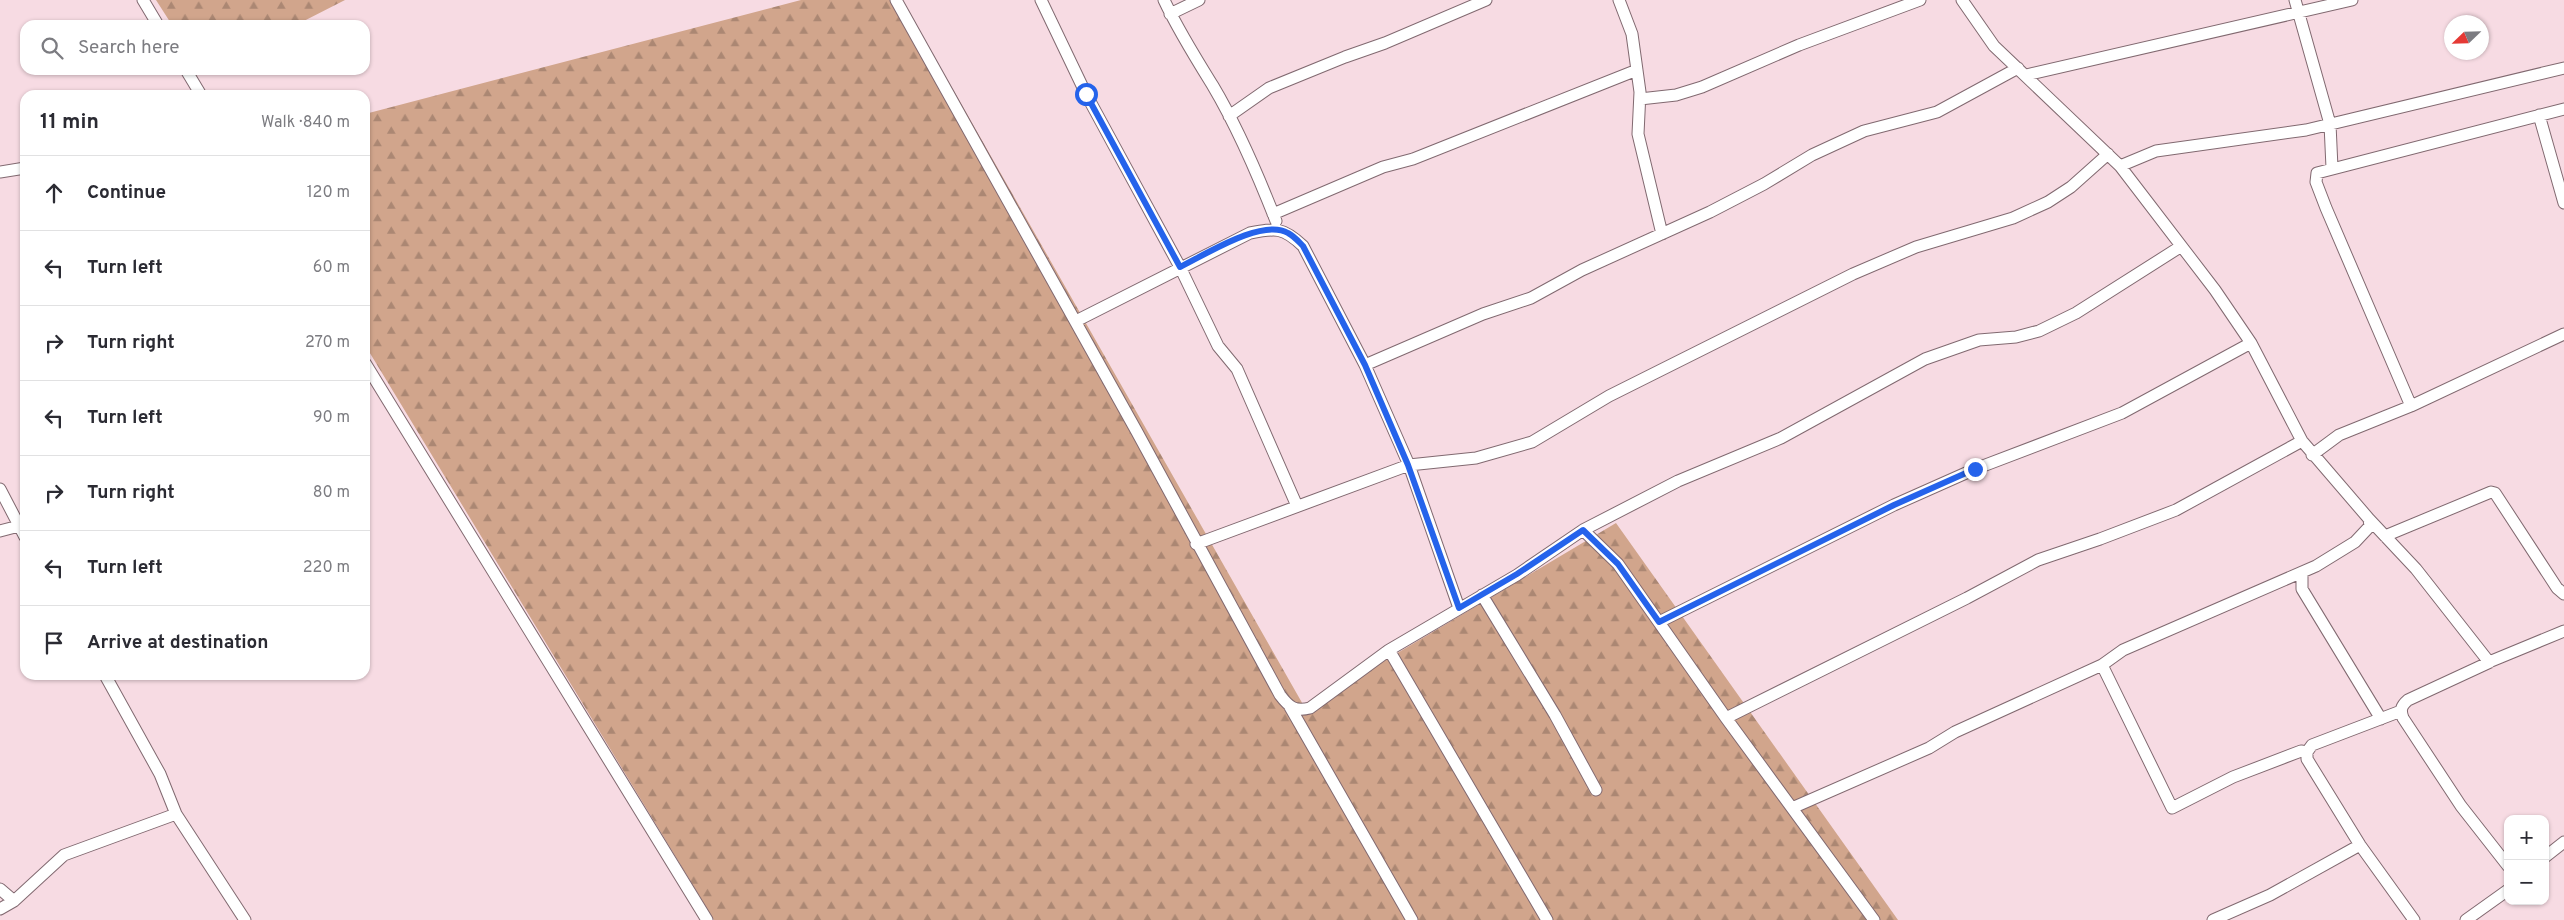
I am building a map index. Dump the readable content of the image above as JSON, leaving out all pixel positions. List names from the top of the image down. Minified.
{"north":"bottom left","page":{"search":"Search here","heading":["11 min","Walk · 840 m"],"list":[["Continue","120 m"],["Turn left","60 m"],["Turn right","270 m"],["Turn left","90 m"],["Turn right","80 m"],["Turn left","220 m"],"Arrive at destination"],"map_buttons":["+","−"]}}
